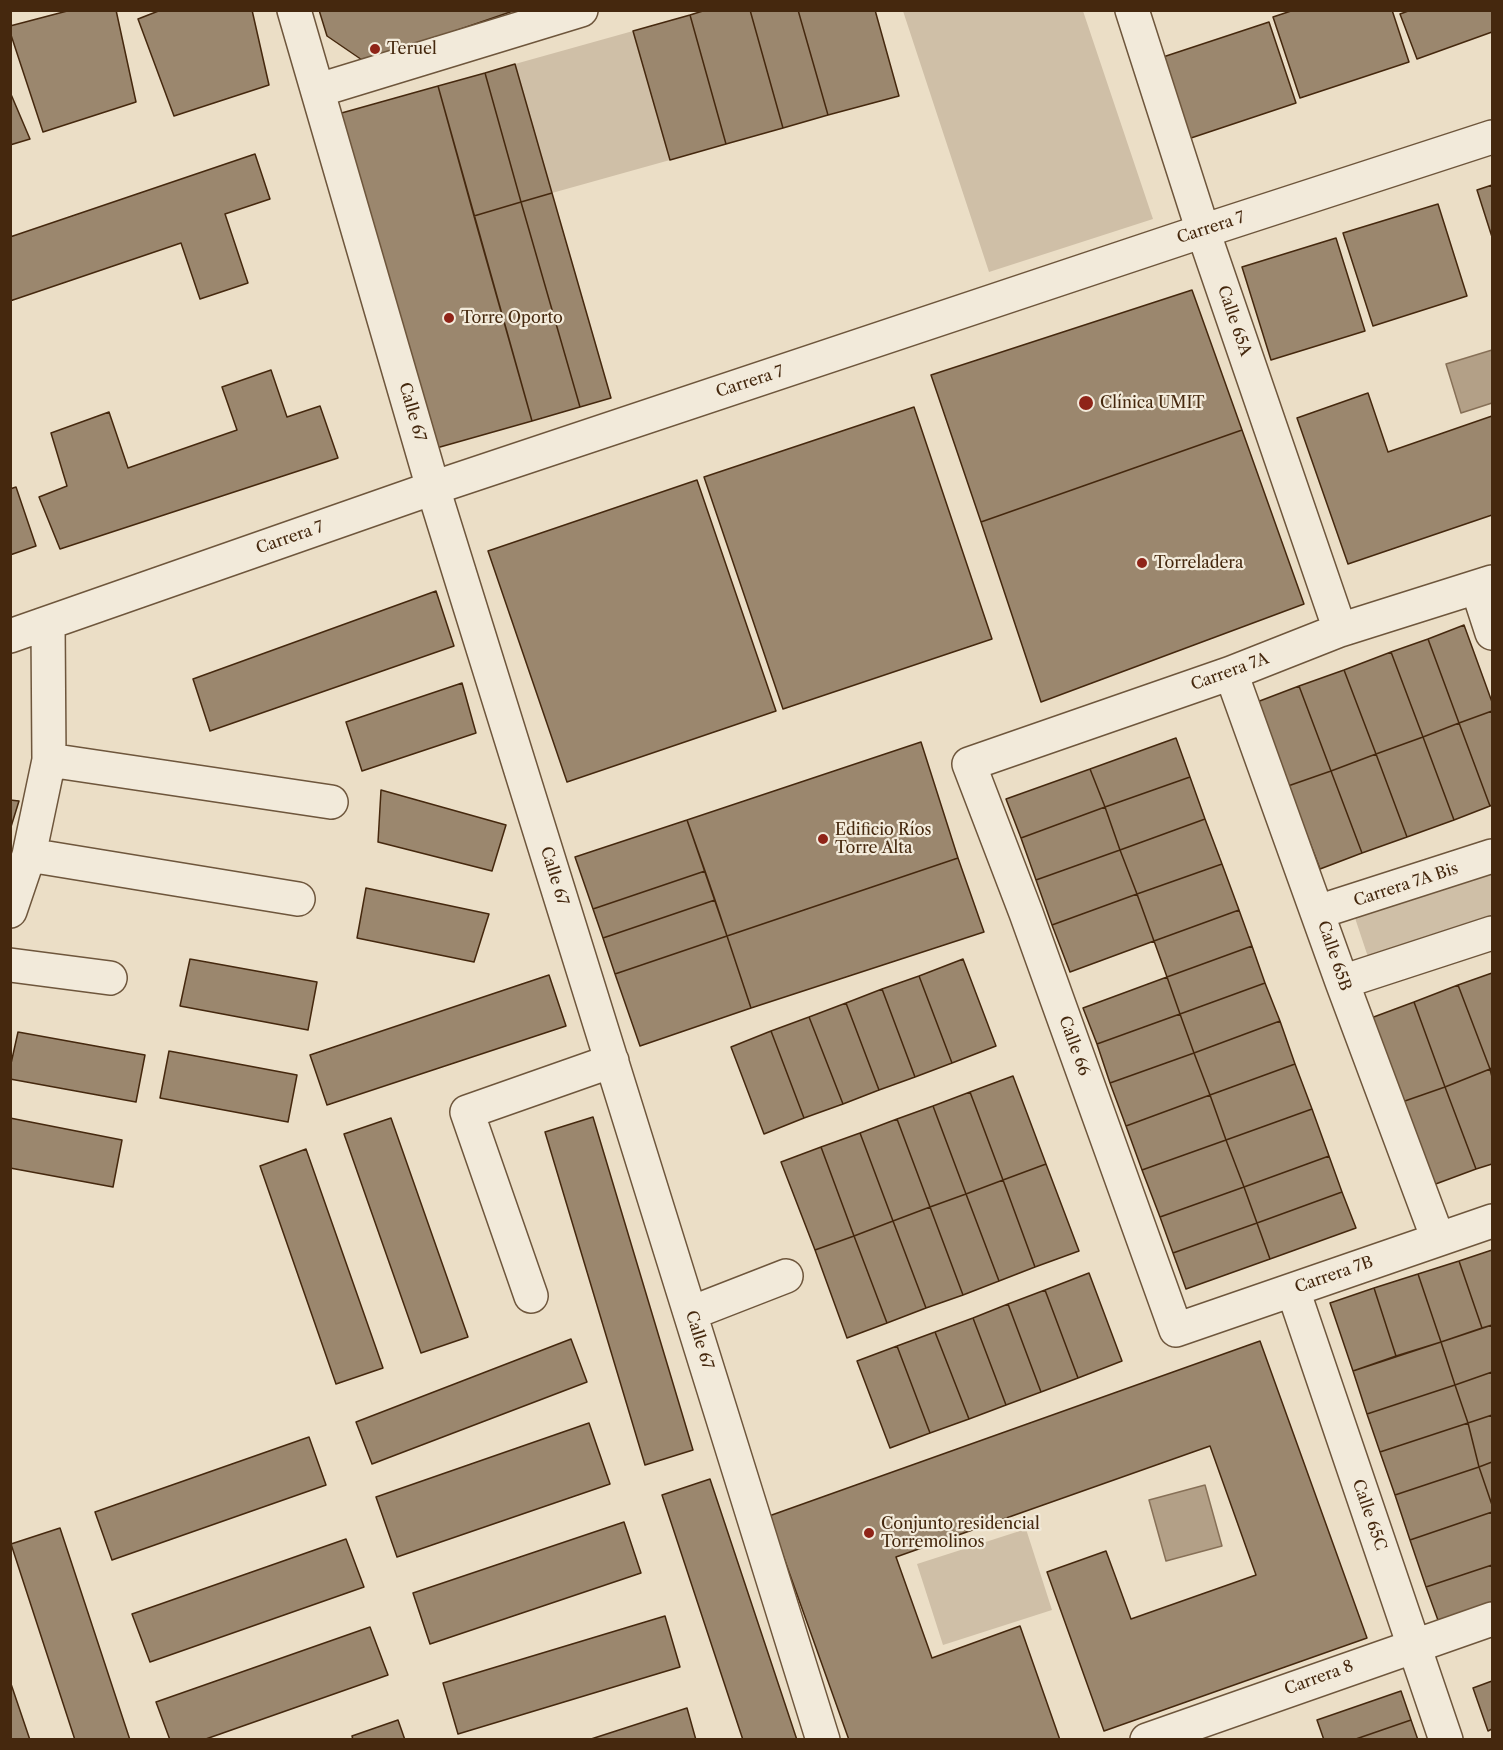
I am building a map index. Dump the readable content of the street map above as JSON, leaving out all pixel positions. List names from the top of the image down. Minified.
{"streets":{"street":["Carrera 7","Calle 65A","Calle 67","Carrera 7A","Carrera 7A Bis","Calle 65B","Calle 66","Carrera 7B","Calle 65C","Carrera 8"]},"crossings":[["Carrera 7","Calle 65A"],["Carrera 7","Calle 67"],["Calle 65A","Carrera 7A"],["Carrera 7A","Calle 65B"],["Carrera 7A","Calle 66"],["Carrera 7A Bis","Calle 65B"],["Calle 65B","Carrera 7B"],["Calle 66","Carrera 7B"],["Carrera 7B","Calle 65C"],["Calle 65C","Carrera 8"]],"places":["Teruel","Torre Oporto","Clínica UMIT","Torreladera","Edificio Ríos Torre Alta","Conjunto residencial Torremolinos"]}
